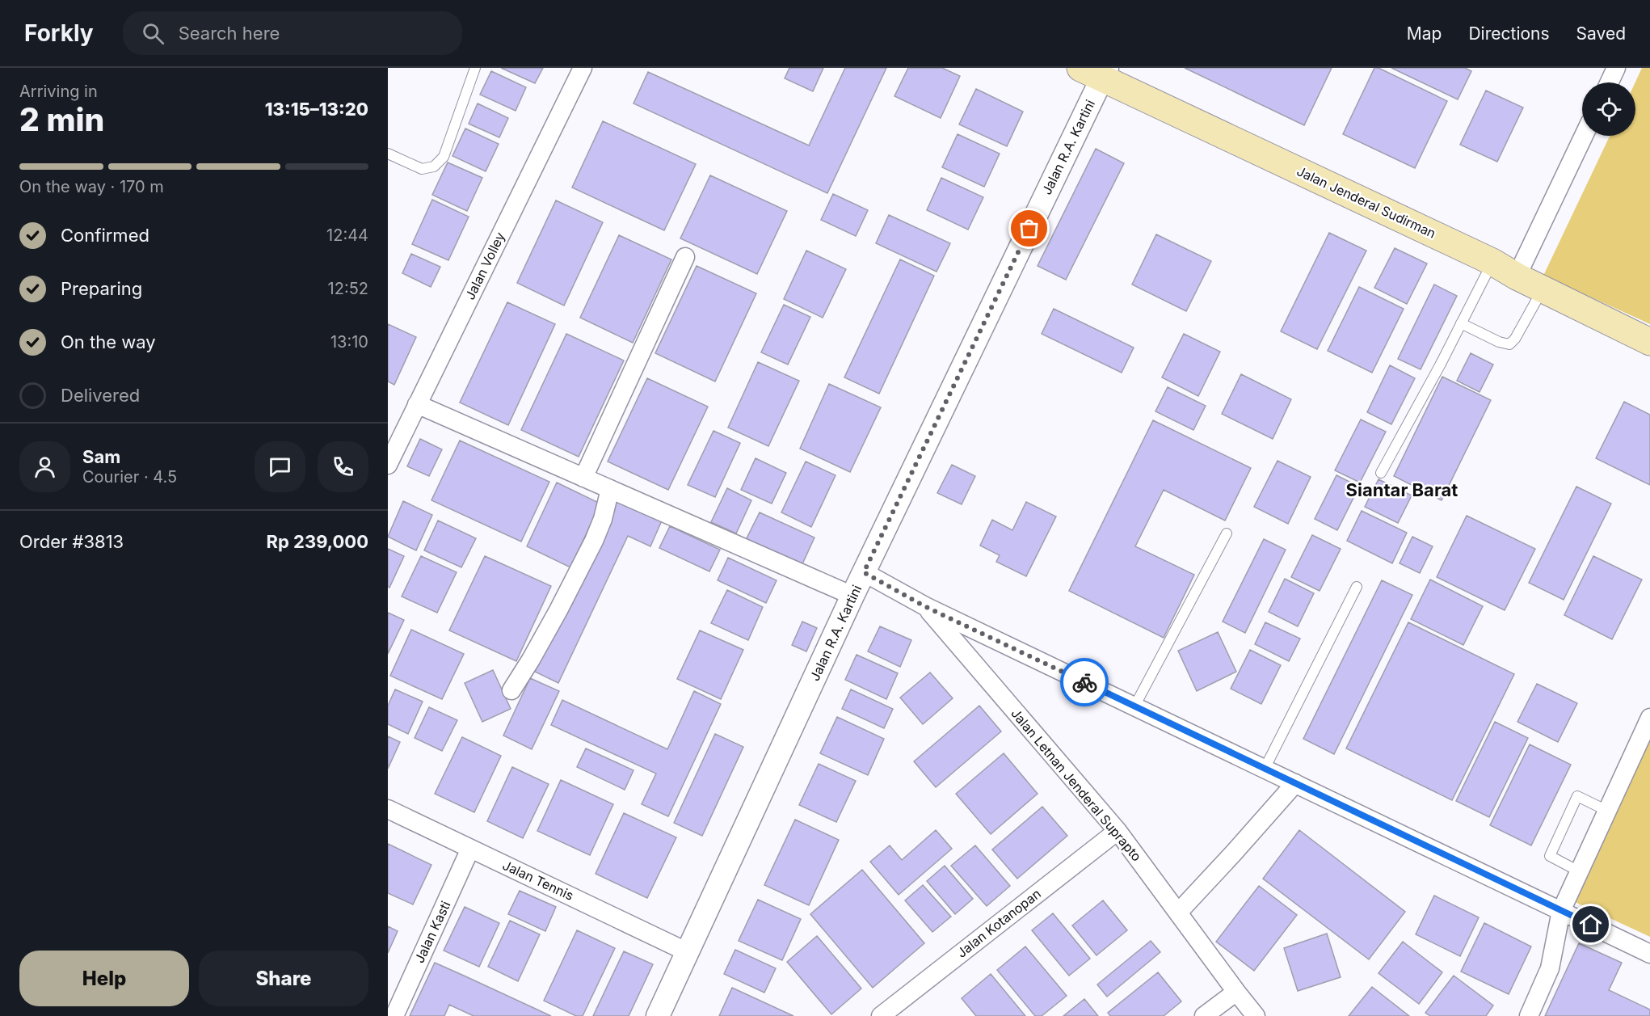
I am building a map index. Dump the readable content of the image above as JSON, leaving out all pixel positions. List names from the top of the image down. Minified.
{"streets":{"main road":["Jalan Jenderal Sudirman"],"street":["Jalan R.A. Kartini","Jalan Volley","Jalan Letnan Jenderal Suprapto","Jalan Tennis","Jalan Kotanopan","Jalan Kasti"]},"crossings":[["Jalan R.A. Kartini","Jalan Jenderal Sudirman"],["Jalan R.A. Kartini","Jalan Tennis"],["Jalan Letnan Jenderal Suprapto","Jalan Kotanopan"],["Jalan Tennis","Jalan Kasti"]],"districts":["Siantar Barat"],"page":{"header":"Forkly","search":"Search here","nav":["Map","Directions","Saved"],"heading":["2 min","Arriving in","13:15–13:20"],"panel":["Sam","Courier · 4.5","Order #3813","Rp 239,000"],"bar":"On the way · 170 m","list":[["Confirmed","12:44"],["Preparing","12:52"],["On the way","13:10"],"Delivered"],"buttons":["Help","Share"]}}
